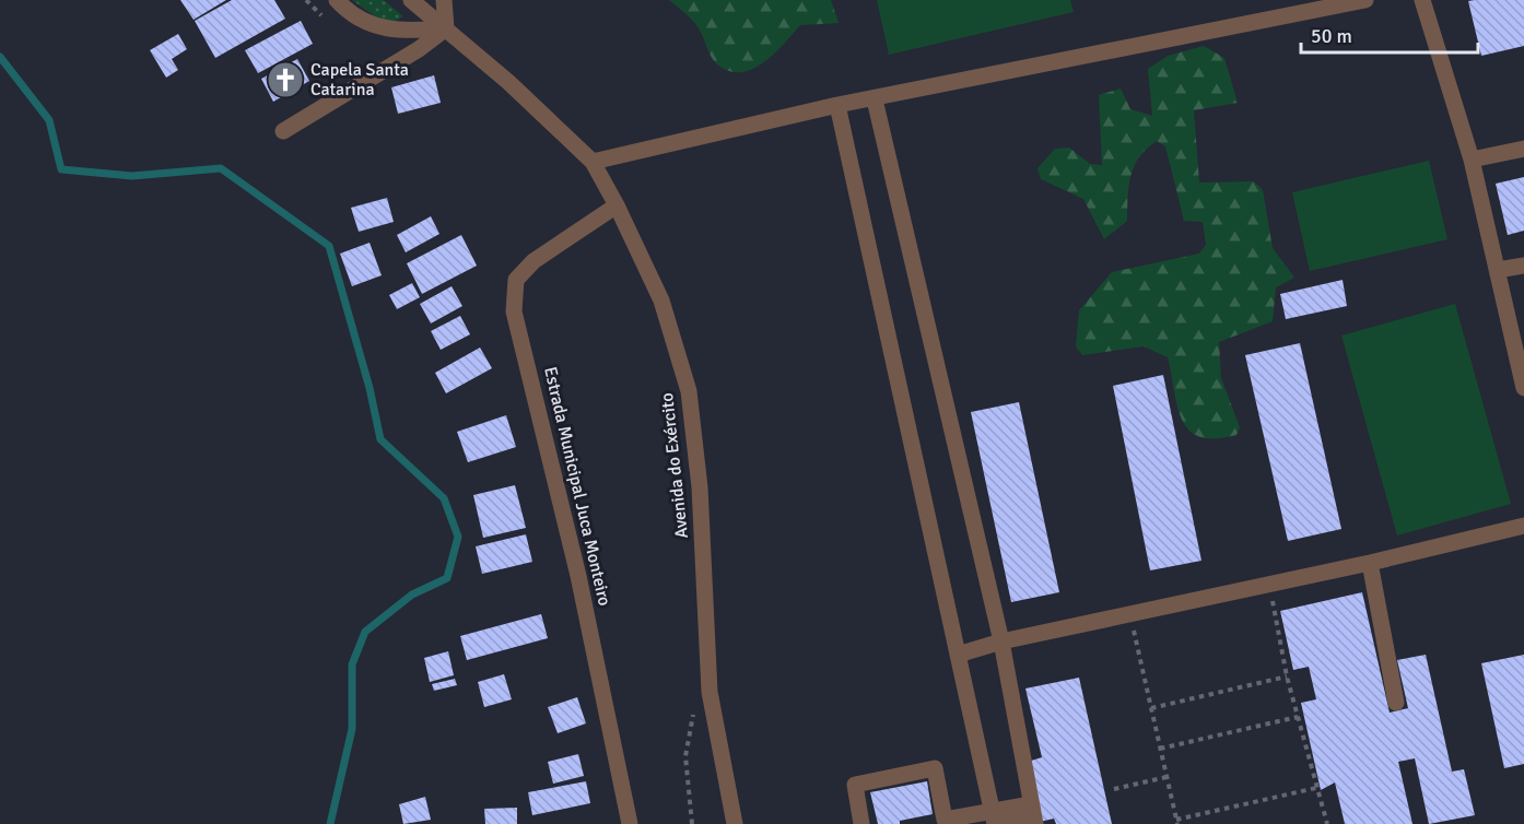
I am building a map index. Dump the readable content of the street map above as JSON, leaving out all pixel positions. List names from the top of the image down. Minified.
{"streets":{"street":["Avenida do Exército","Estrada Municipal Juca Monteiro"]},"crossings":[["Avenida do Exército","Estrada Municipal Juca Monteiro"]],"places":{"church":["Capela Santa Catarina"]},"scale_bar":"50 m"}
